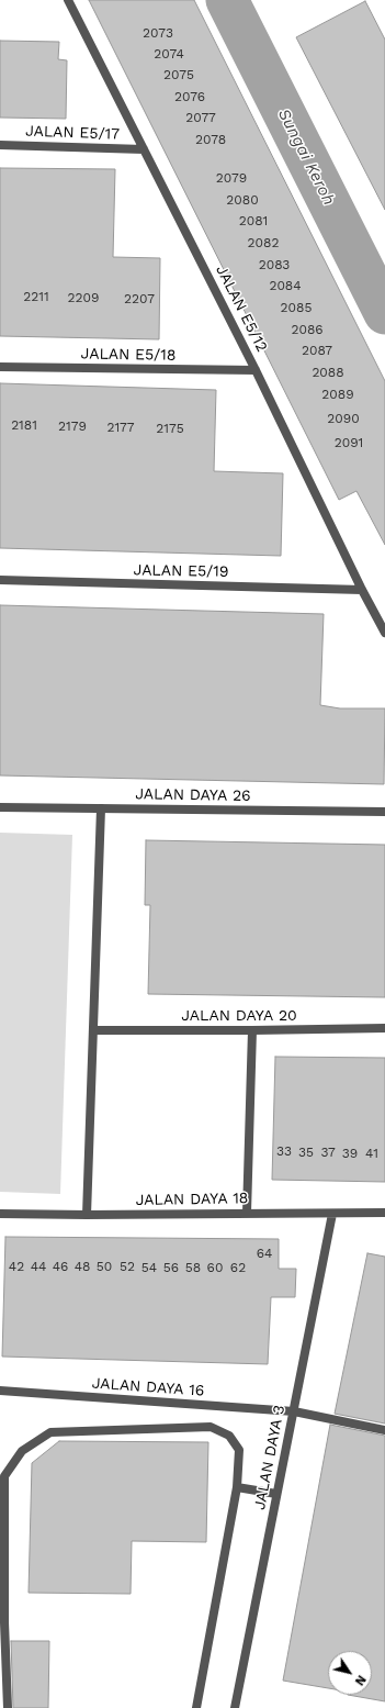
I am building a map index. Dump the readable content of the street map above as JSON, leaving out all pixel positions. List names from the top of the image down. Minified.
{"streets":{"street":["JALAN E5/17","JALAN E5/12","JALAN E5/18","JALAN E5/19","JALAN DAYA 26","JALAN DAYA 20","JALAN DAYA 18","JALAN DAYA 16","JALAN DAYA 3"]},"crossings":[["JALAN E5/17","JALAN E5/12"],["JALAN E5/12","JALAN E5/18"],["JALAN E5/12","JALAN E5/19"],["JALAN DAYA 18","JALAN DAYA 3"],["JALAN DAYA 16","JALAN DAYA 3"]],"water":["Sungai Keroh"],"house_numbers":["2073","2074","2075","2076","2077","2078","2079","2080","2081","2082","2083","2084","2211","2209","2207","2085","2086","2087","2088","2089","2090","2181","2179","2177","2175","2091","33","35","37","39","41","64","42","44","46","48","50","52","54","56","58","60","62"],"north":"bottom right"}
